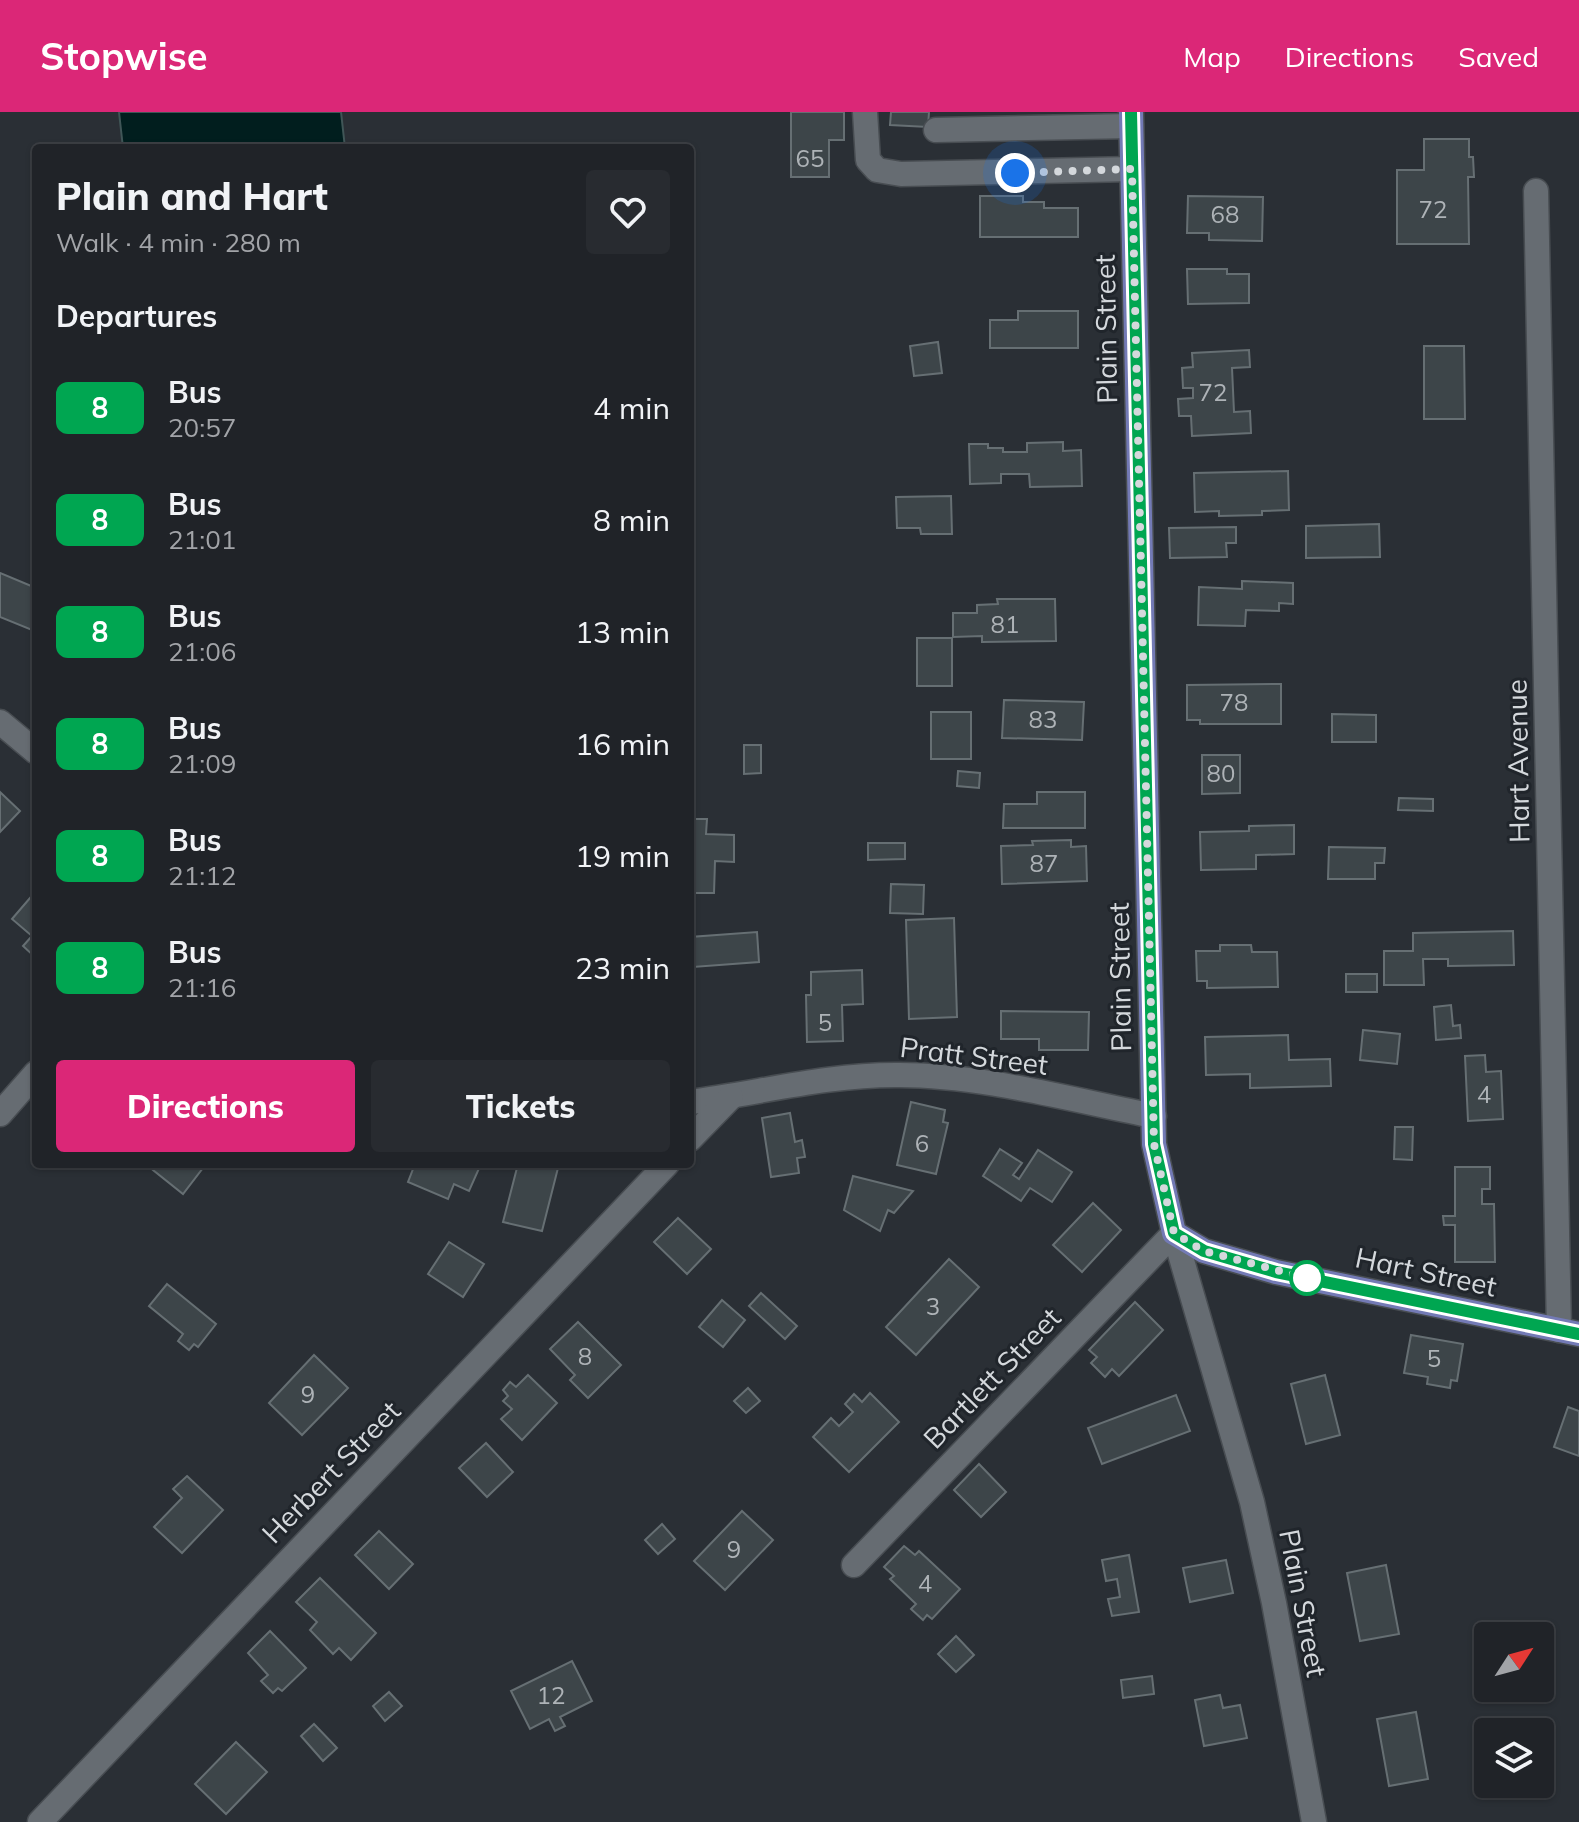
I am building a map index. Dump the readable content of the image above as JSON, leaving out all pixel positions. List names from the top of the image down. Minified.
{"streets":{"main road":["Plain Street","Hart Street"],"street":["Hart Avenue","Pratt Street","Bartlett Street","Herbert Street"]},"crossings":[["Plain Street","Pratt Street"],["Plain Street","Hart Street"],["Plain Street","Bartlett Street"],["Hart Avenue","Hart Street"],["Hart Street","Bartlett Street"]],"lines":["bus line 8"],"house_numbers":["65","72","68","72","81","78","83","80","87","5","4","6","3","8","5","9","9","4","12"],"north":"top right","page":{"header":"Stopwise","nav":["Map","Directions","Saved"],"heading":[["Plain and Hart","Walk · 4 min · 280 m"],"Departures"],"list":[{"mark":"8","name":"Bus","note":"20:57","value":"4 min"},{"mark":"8","name":"Bus","note":"21:01","value":"8 min"},{"mark":"8","name":"Bus","note":"21:06","value":"13 min"},{"mark":"8","name":"Bus","note":"21:09","value":"16 min"},{"mark":"8","name":"Bus","note":"21:12","value":"19 min"},{"mark":"8","name":"Bus","note":"21:16","value":"23 min"}],"buttons":["Directions","Tickets"]}}
